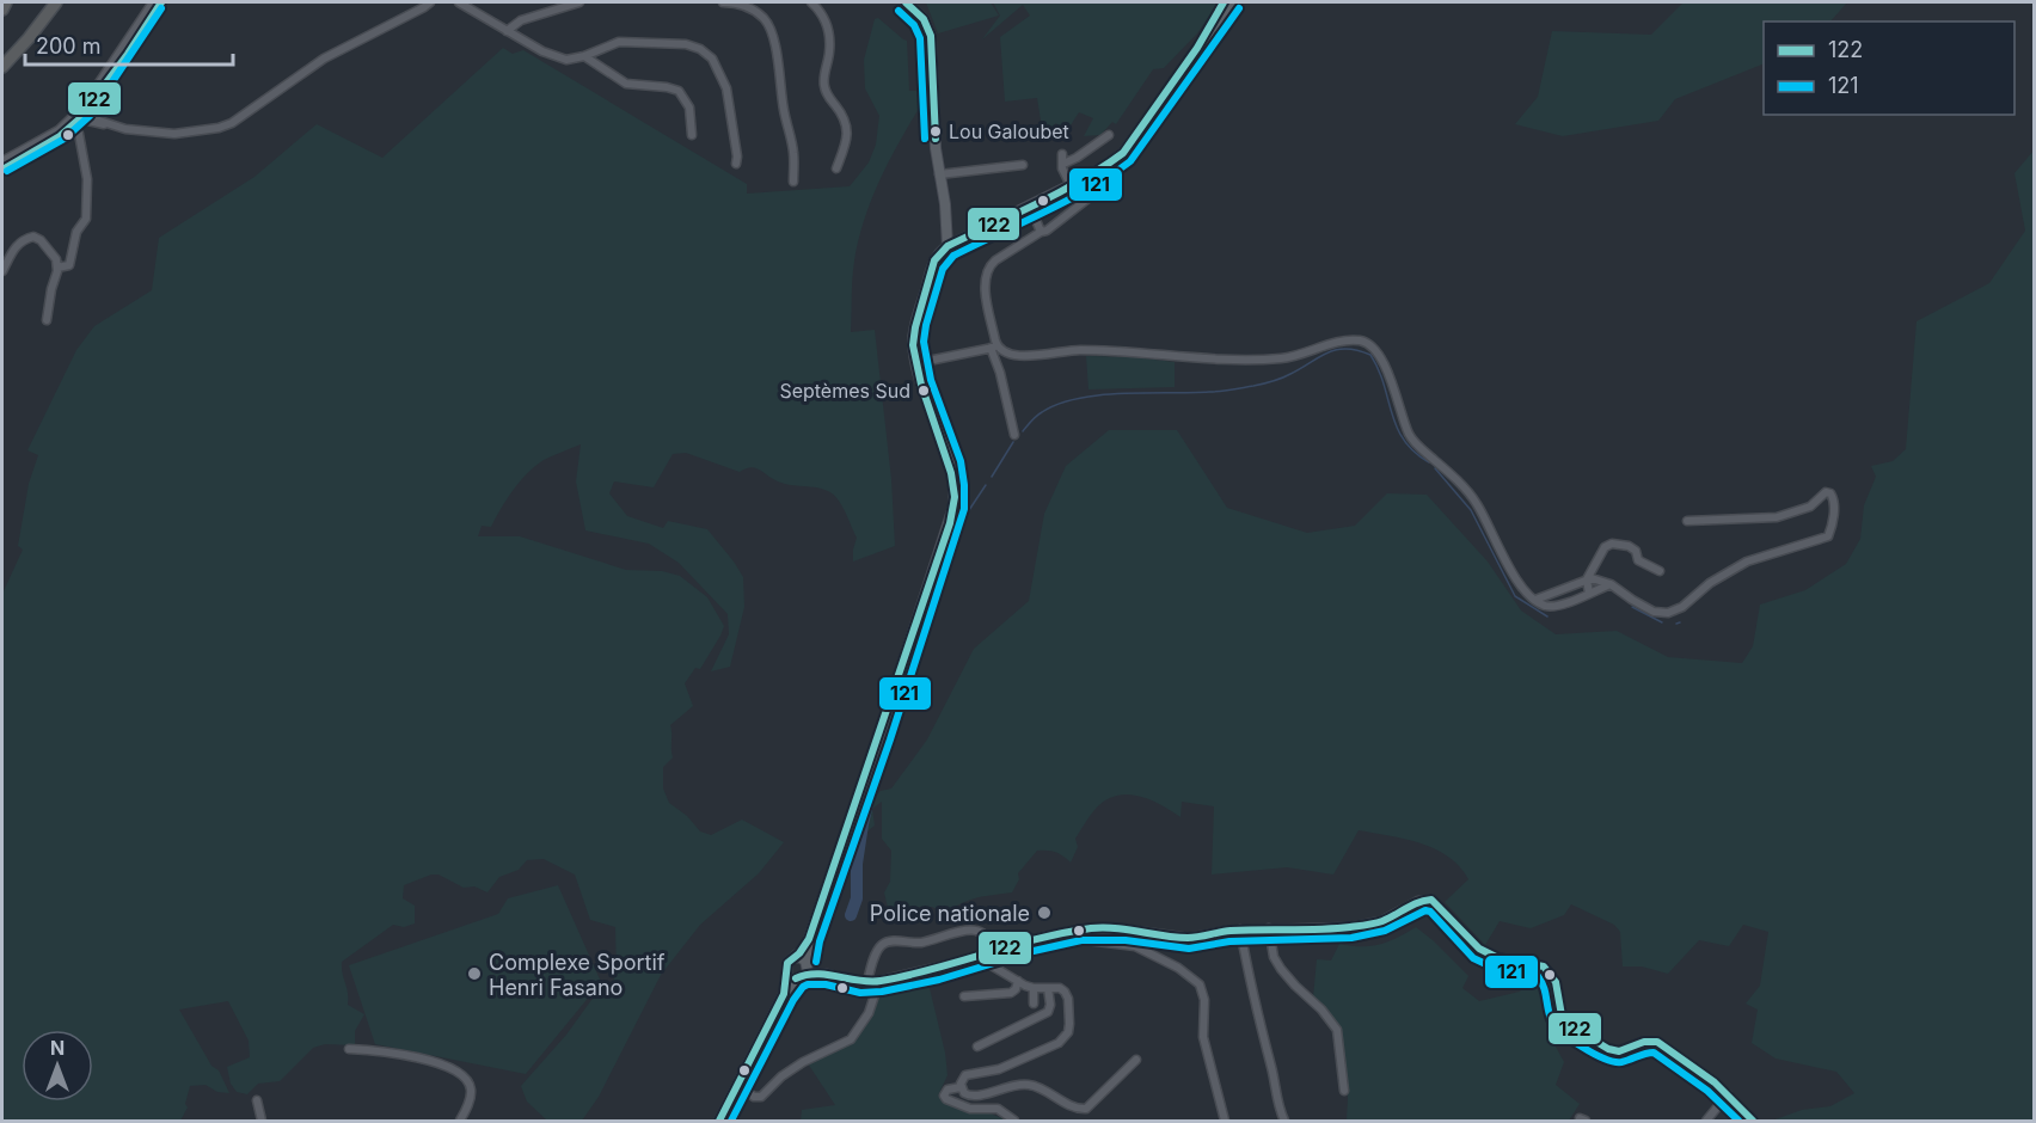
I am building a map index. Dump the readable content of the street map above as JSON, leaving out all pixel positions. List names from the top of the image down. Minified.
{"places":["Lou Galoubet","Septèmes Sud","Police nationale","Complexe Sportif Henri Fasano"],"lines":["transit line 122","transit line 121"],"legend":["122","121"],"scale_bar":"200 m","north":"top"}
